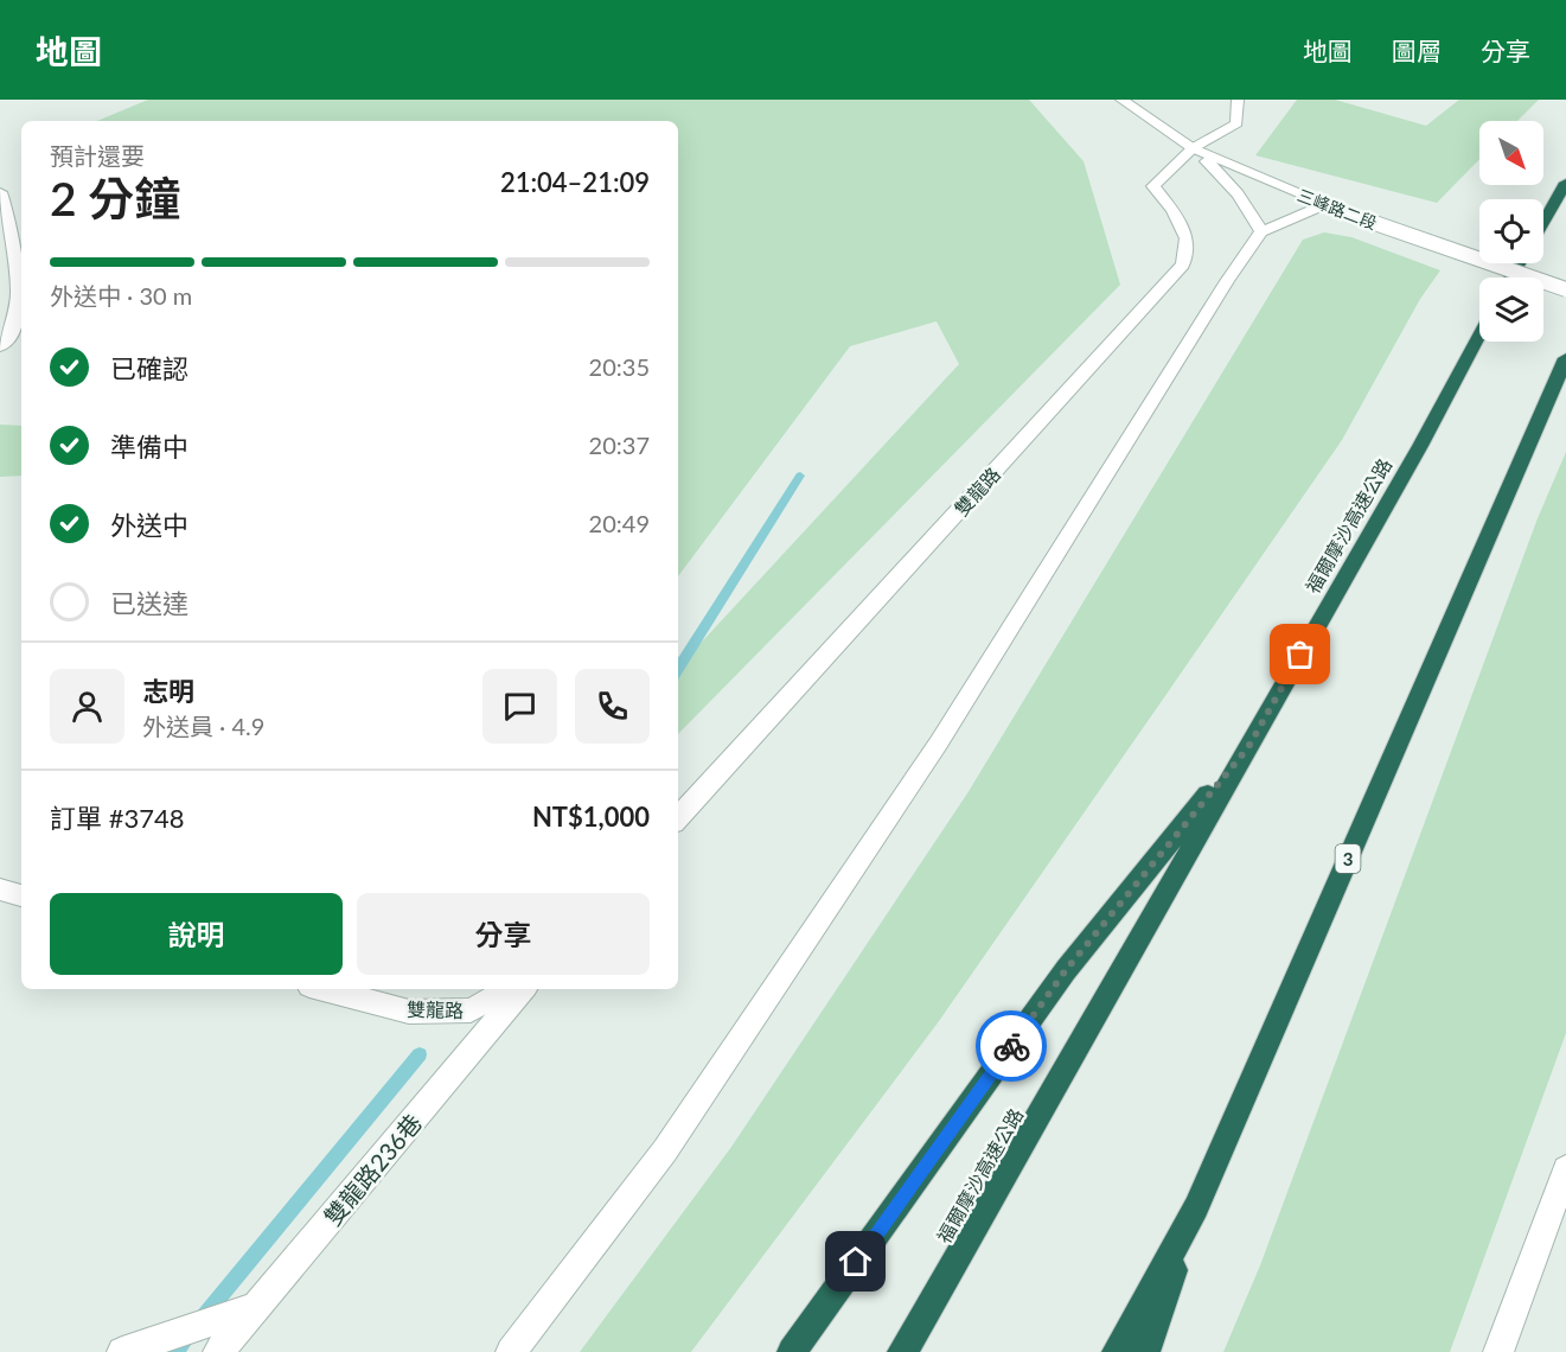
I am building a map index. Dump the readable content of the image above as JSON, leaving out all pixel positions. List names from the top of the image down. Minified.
{"streets":{"highway":["福爾摩沙高速公路","3"],"street":["三峰路二段","雙龍路","雙龍路236巷"]},"crossings":[["三峰路二段","雙龍路"]],"north":"bottom right","page":{"header":"地圖","nav":["地圖","圖層","分享"],"heading":["2 分鐘","預計還要","21:04–21:09"],"panel":["志明","外送員 · 4.9","訂單 #3748","NT$1,000"],"bar":"外送中 · 30 m","list":[["已確認","20:35"],["準備中","20:37"],["外送中","20:49"],"已送達"],"buttons":["說明","分享"]}}
